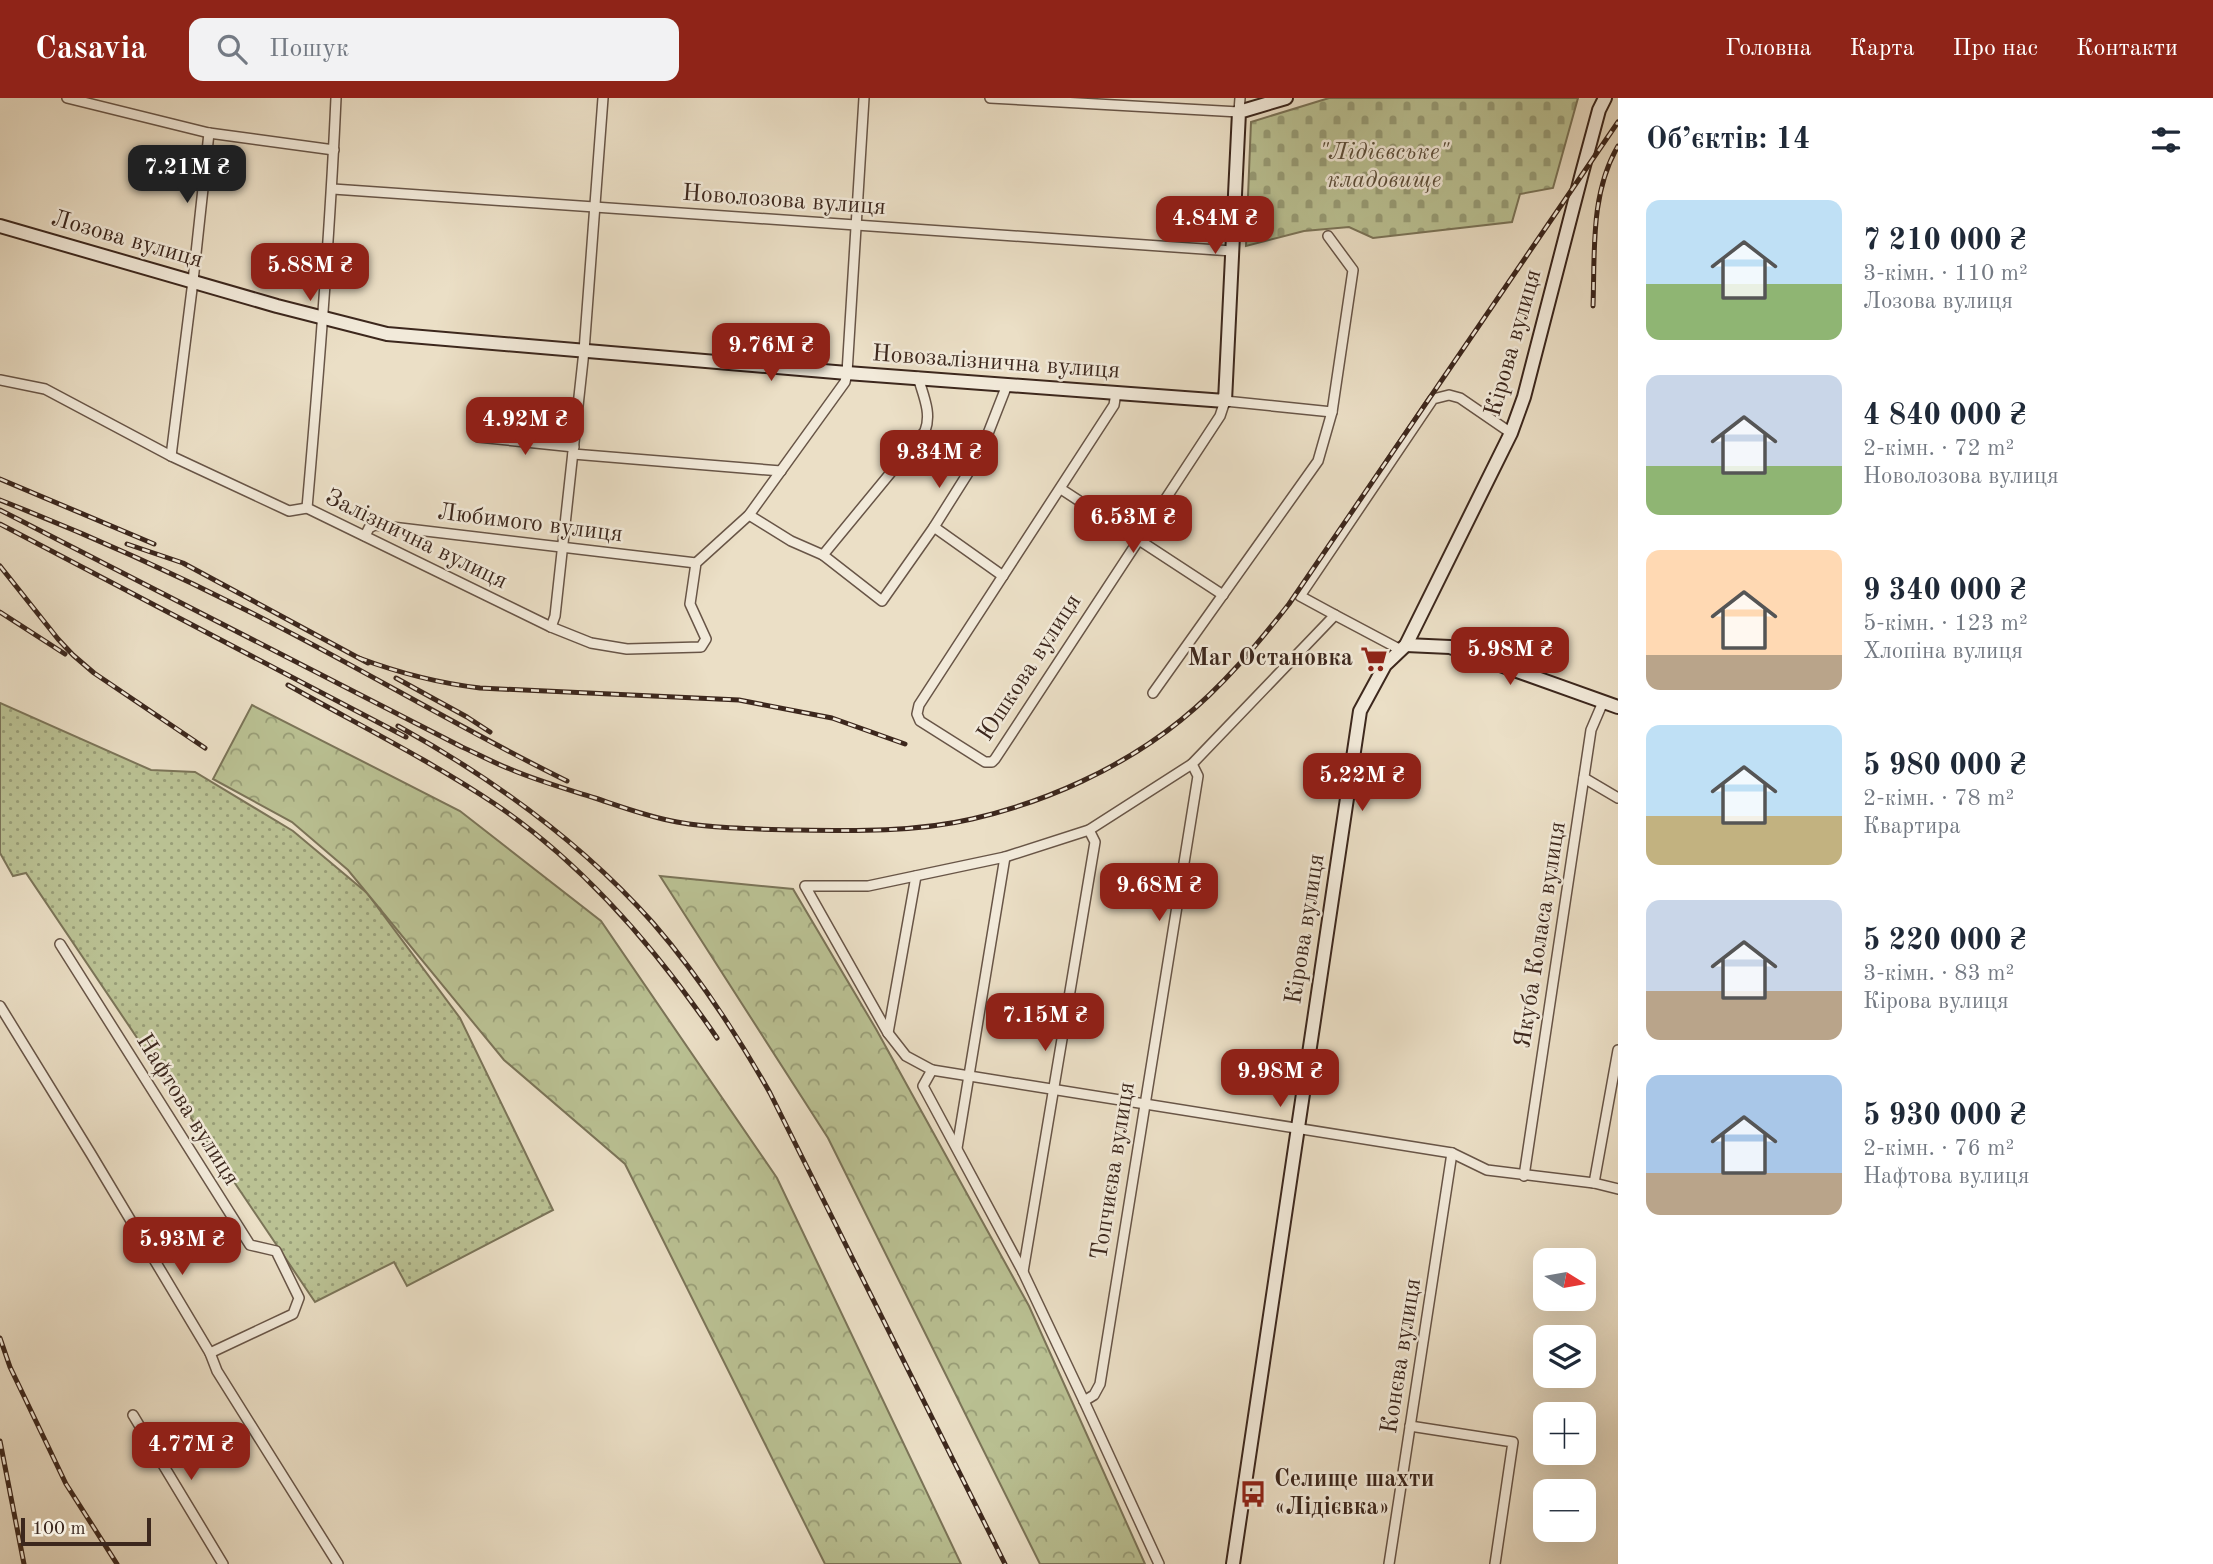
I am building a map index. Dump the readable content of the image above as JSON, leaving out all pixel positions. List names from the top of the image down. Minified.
{"streets":{"main road":["Лозова вулиця","Кірова вулиця","Новозалізнична вулиця","Юшкова вулиця"],"street":["Новолозова вулиця","Любимого вулиця","Залізнична вулиця","Якуба Коласа вулиця","Нафтова вулиця","Топчиєва вулиця","Конєва вулиця"]},"crossings":[["Новолозова вулиця","Юшкова вулиця"],["Лозова вулиця","Новозалізнична вулиця"],["Новозалізнична вулиця","Юшкова вулиця"],["Любимого вулиця","Залізнична вулиця"]],"parks":["\"Лідієвське\" кладовище"],"places":{"supermarket":["Маг Остановка"],"bus stop":["Селище шахти «Лідієвка»"]},"scale_bar":"100 m","north":"right","page":{"header":"Casavia","search":"Пошук","nav":["Головна","Карта","Про нас","Контакти"],"heading":"Об’єктів: 14","price":["7.21M ₴","4.84M ₴","5.88M ₴","9.76M ₴","4.92M ₴","9.34M ₴","6.53M ₴","5.98M ₴","5.22M ₴","9.68M ₴","7.15M ₴","9.98M ₴","5.93M ₴","4.77M ₴"],"list":[{"name":"7 210 000 ₴","note":"3-кімн. · 110 m² · Лозова вулиця"},{"name":"4 840 000 ₴","note":"2-кімн. · 72 m² · Новолозова вулиця"},{"name":"9 340 000 ₴","note":"5-кімн. · 123 m² · Хлопіна вулиця"},{"name":"5 980 000 ₴","note":"2-кімн. · 78 m² · Квартира"},{"name":"5 220 000 ₴","note":"3-кімн. · 83 m² · Кірова вулиця"},{"name":"5 930 000 ₴","note":"2-кімн. · 76 m² · Нафтова вулиця"}],"map_buttons":["+","−"],"scale":"100 m"}}
